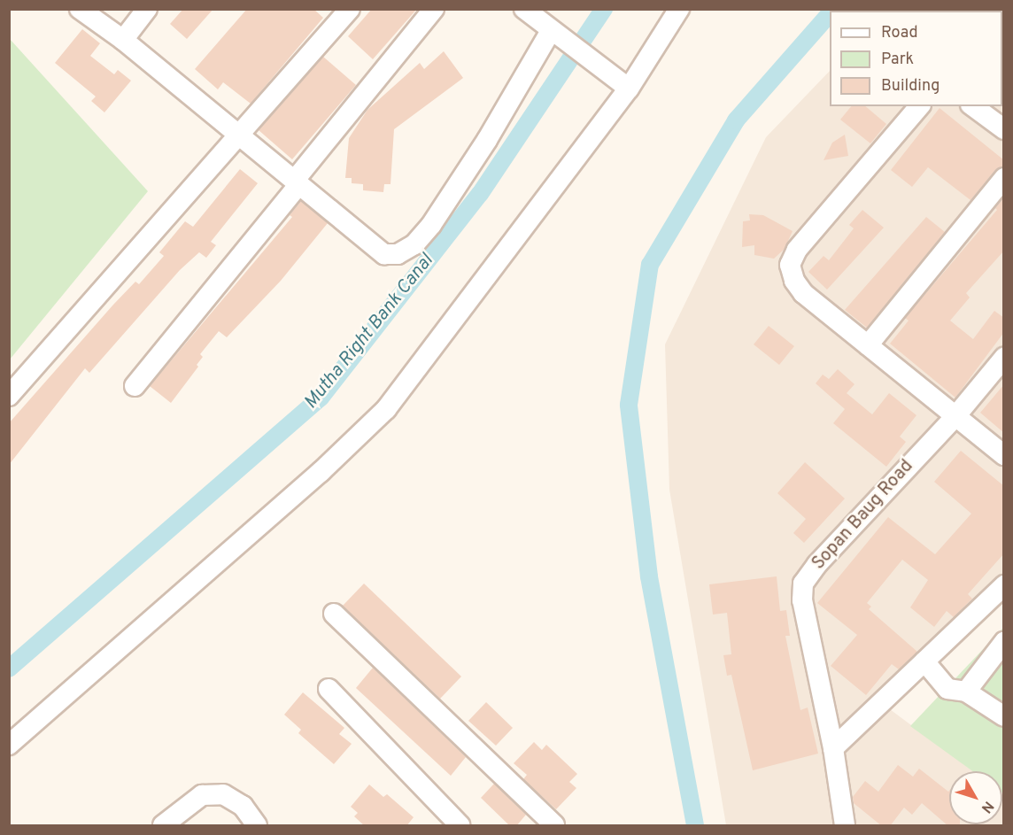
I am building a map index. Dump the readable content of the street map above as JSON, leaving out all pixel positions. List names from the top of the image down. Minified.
{"streets":{"street":["Sopan Baug Road"]},"water":["Mutha Right Bank Canal"],"legend":["Road","Park","Building"],"north":"bottom right"}
